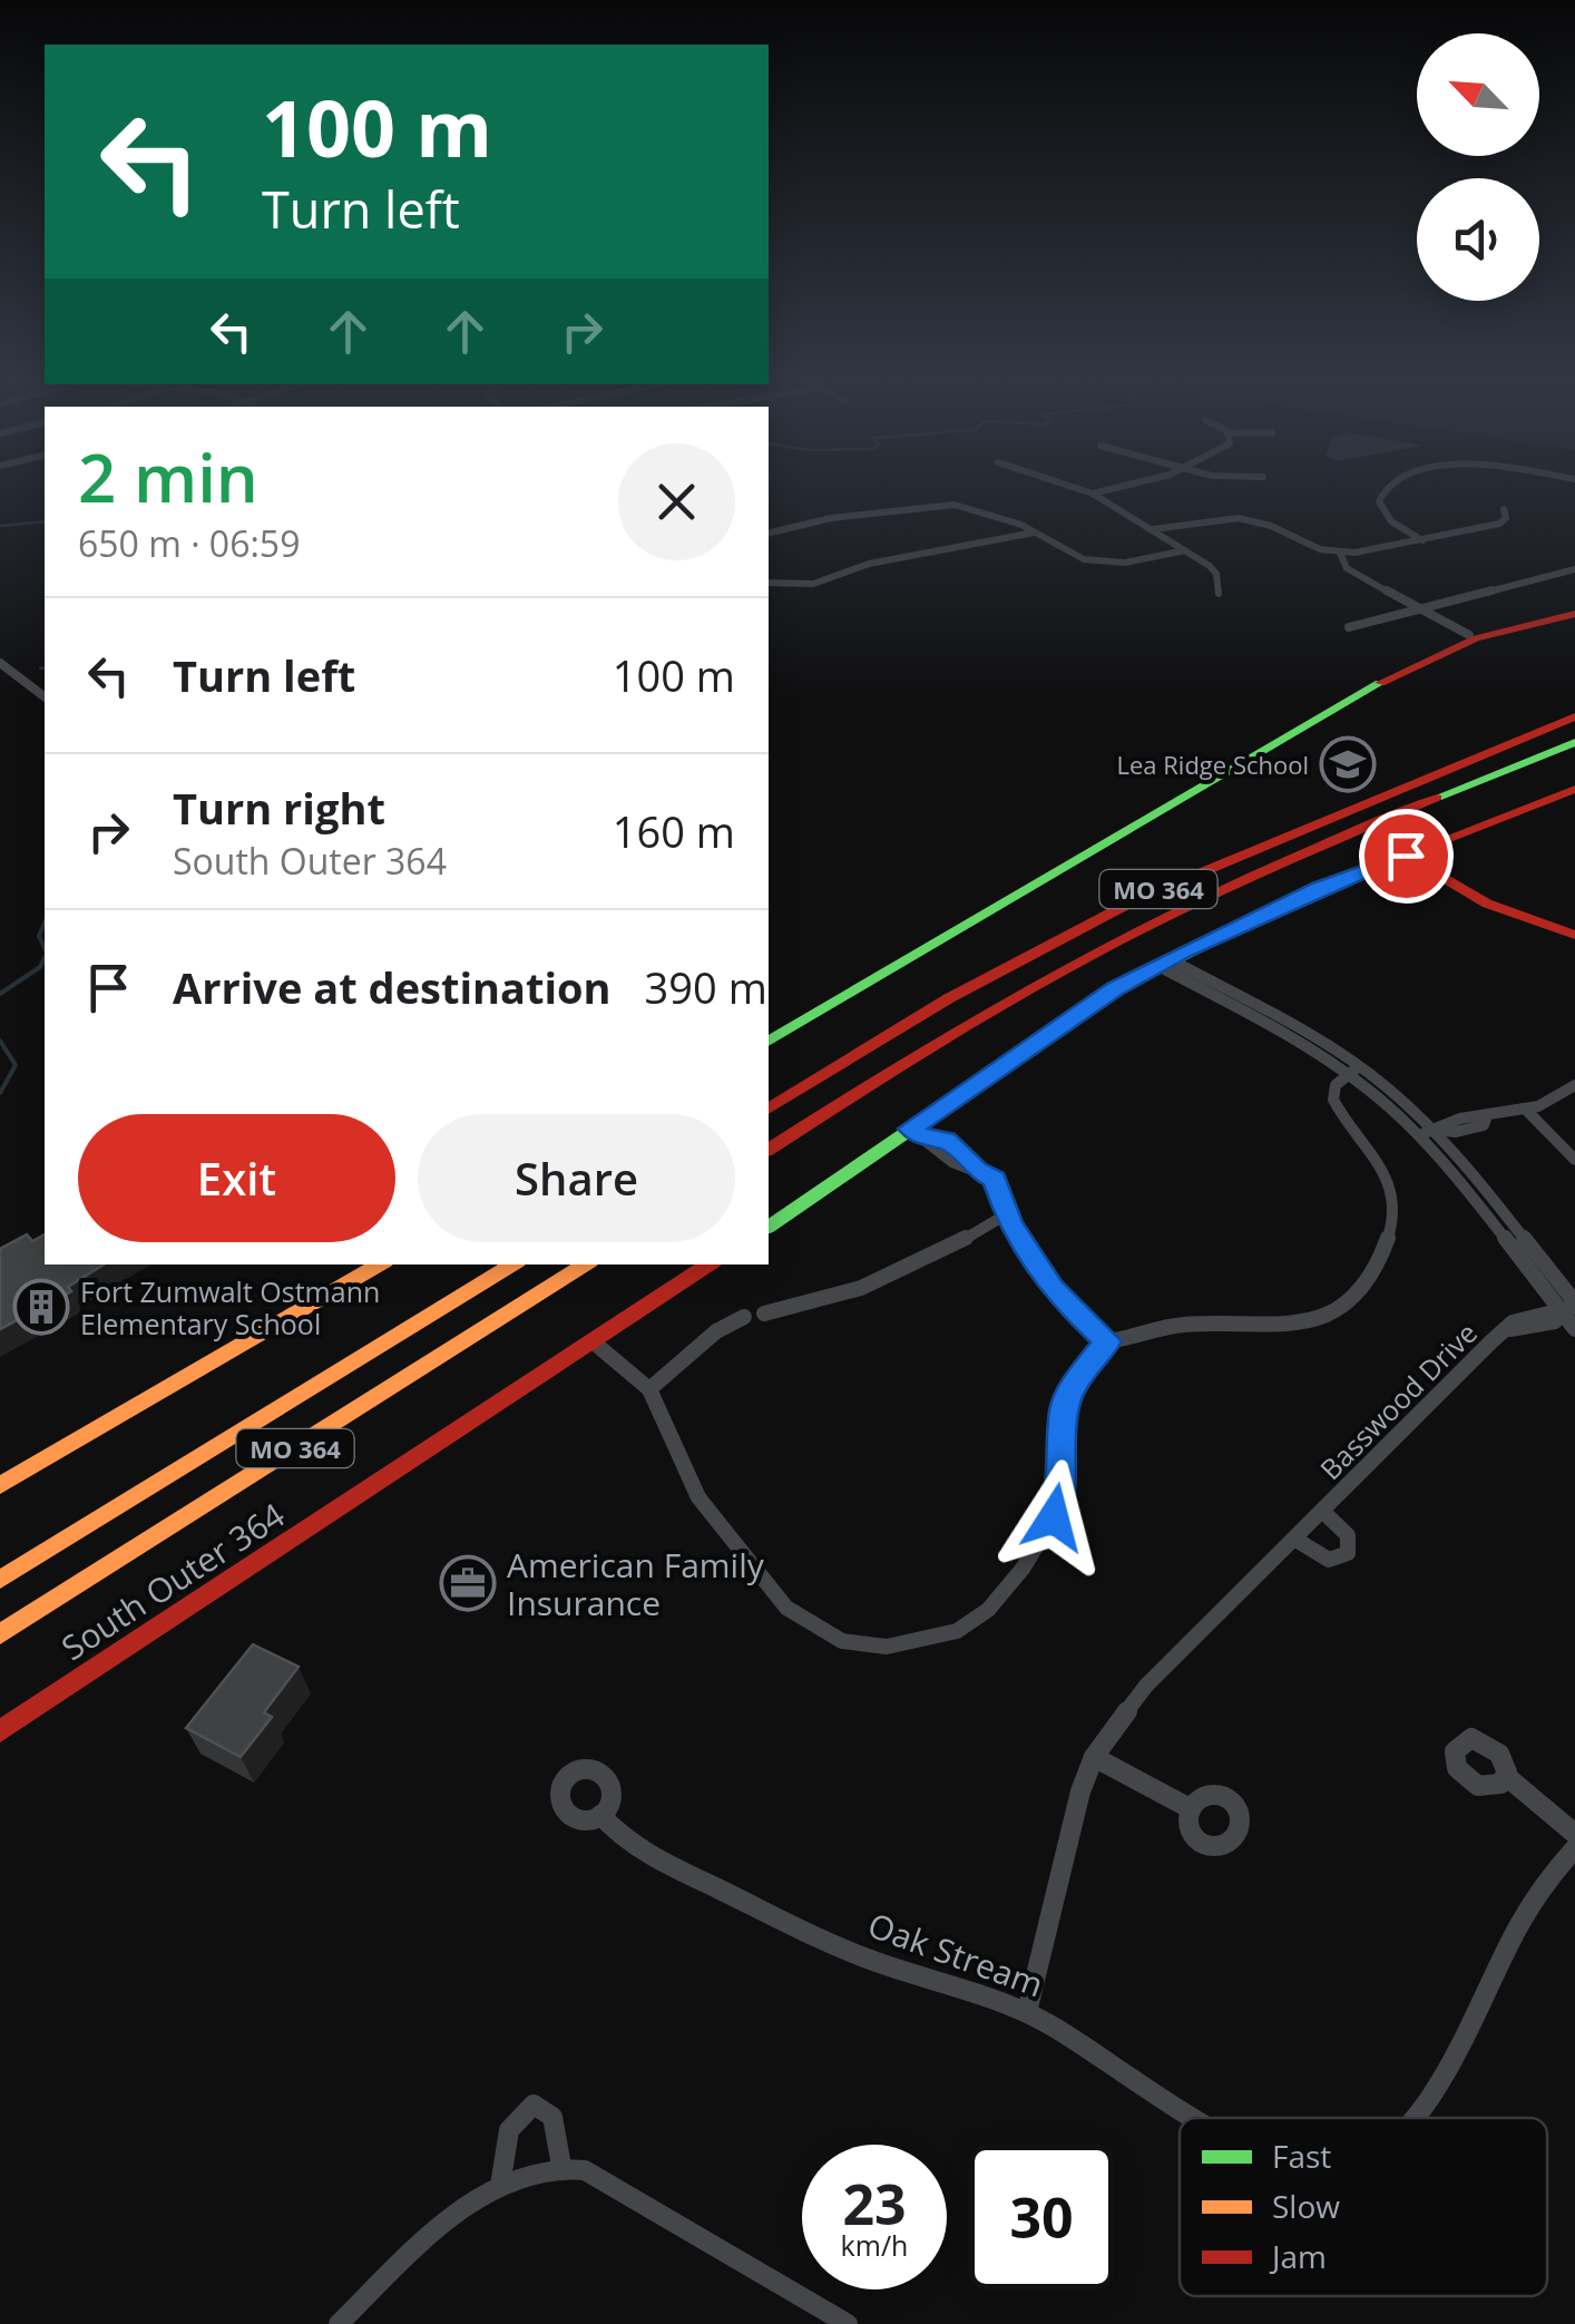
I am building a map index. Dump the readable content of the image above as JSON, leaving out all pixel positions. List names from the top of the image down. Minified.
{"streets":{"main road":["MO 364","South Outer 364"],"street":["Basswood Drive","Oak Stream"]},"crossings":[["Basswood Drive","Oak Stream"]],"places":{"school or university":["Lea Ridge School"],"building":["Fort Zumwalt Ostmann Elementary School"],"office":["American Family Insurance"]},"legend":["Fast","Slow","Jam"],"north":"top left","page":{"turn":["100 m","Turn left"],"heading":["2 min","650 m · 06:59"],"list":[{"name":"Turn left","value":"100 m"},{"name":"Turn right","note":"South Outer 364","value":"160 m"},{"name":"Arrive at destination","value":"390 m"}],"buttons":["Exit","Share"],"speed":"23 km/h","limit":"30"}}
